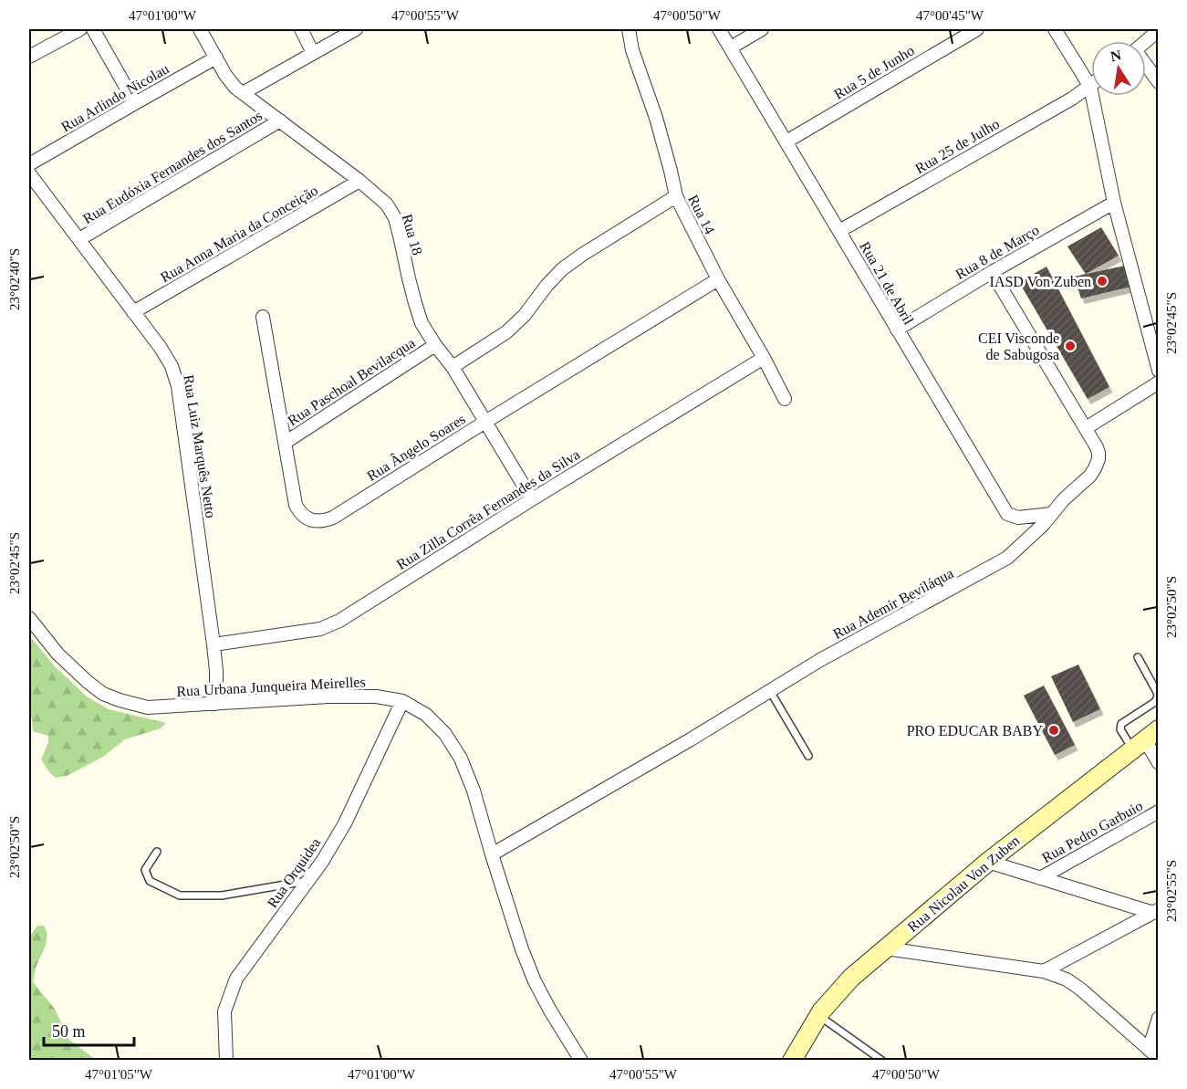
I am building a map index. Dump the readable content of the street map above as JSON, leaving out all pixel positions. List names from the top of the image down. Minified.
{"streets":{"street":["Rua 5 de Junho","Rua Arlindo Nicolau","Rua 25 de Julho","Rua Eudóxia Fernandes dos Santos","Rua 14","Rua Anna Maria da Conceição","Rua 18","Rua 8 de Março","Rua 21 de Abril","Rua Paschoal Bevilacqua","Rua Luiz Marquês Netto","Rua Ângelo Soares","Rua Zilla Corrêa Fernandes da Silva","Rua Ademir Beviláqua","Rua Urbana Junqueira Meirelles","Rua Pedro Garbuio","Rua Orquidea","Rua Nicolau Von Zuben"]},"crossings":[["Rua 5 de Junho","Rua 21 de Abril"],["Rua Arlindo Nicolau","Rua 18"],["Rua 25 de Julho","Rua 21 de Abril"],["Rua Eudóxia Fernandes dos Santos","Rua 18"],["Rua Eudóxia Fernandes dos Santos","Rua Luiz Marquês Netto"],["Rua 14","Rua Ângelo Soares"],["Rua 14","Rua Zilla Corrêa Fernandes da Silva"],["Rua Anna Maria da Conceição","Rua 18"],["Rua Anna Maria da Conceição","Rua Luiz Marquês Netto"],["Rua 18","Rua Paschoal Bevilacqua"],["Rua 18","Rua Ângelo Soares"],["Rua 18","Rua Zilla Corrêa Fernandes da Silva"],["Rua 8 de Março","Rua 21 de Abril"],["Rua 8 de Março","Rua Ademir Beviláqua"],["Rua 21 de Abril","Rua Ademir Beviláqua"],["Rua Paschoal Bevilacqua","Rua Ângelo Soares"],["Rua Luiz Marquês Netto","Rua Zilla Corrêa Fernandes da Silva"],["Rua Luiz Marquês Netto","Rua Urbana Junqueira Meirelles"],["Rua Ademir Beviláqua","Rua Urbana Junqueira Meirelles"],["Rua Urbana Junqueira Meirelles","Rua Orquidea"]],"places":["IASD Von Zuben","CEI Visconde de Sabugosa","PRO EDUCAR BABY"],"scale_bar":"50 m","north":"top","coordinates":["47°01'00\"W","47°00'55\"W","47°00'50\"W","47°00'45\"W","23°02'40\"S","23°02'45\"S","23°02'50\"S","23°02'55\"S","47°01'05\"W"]}
